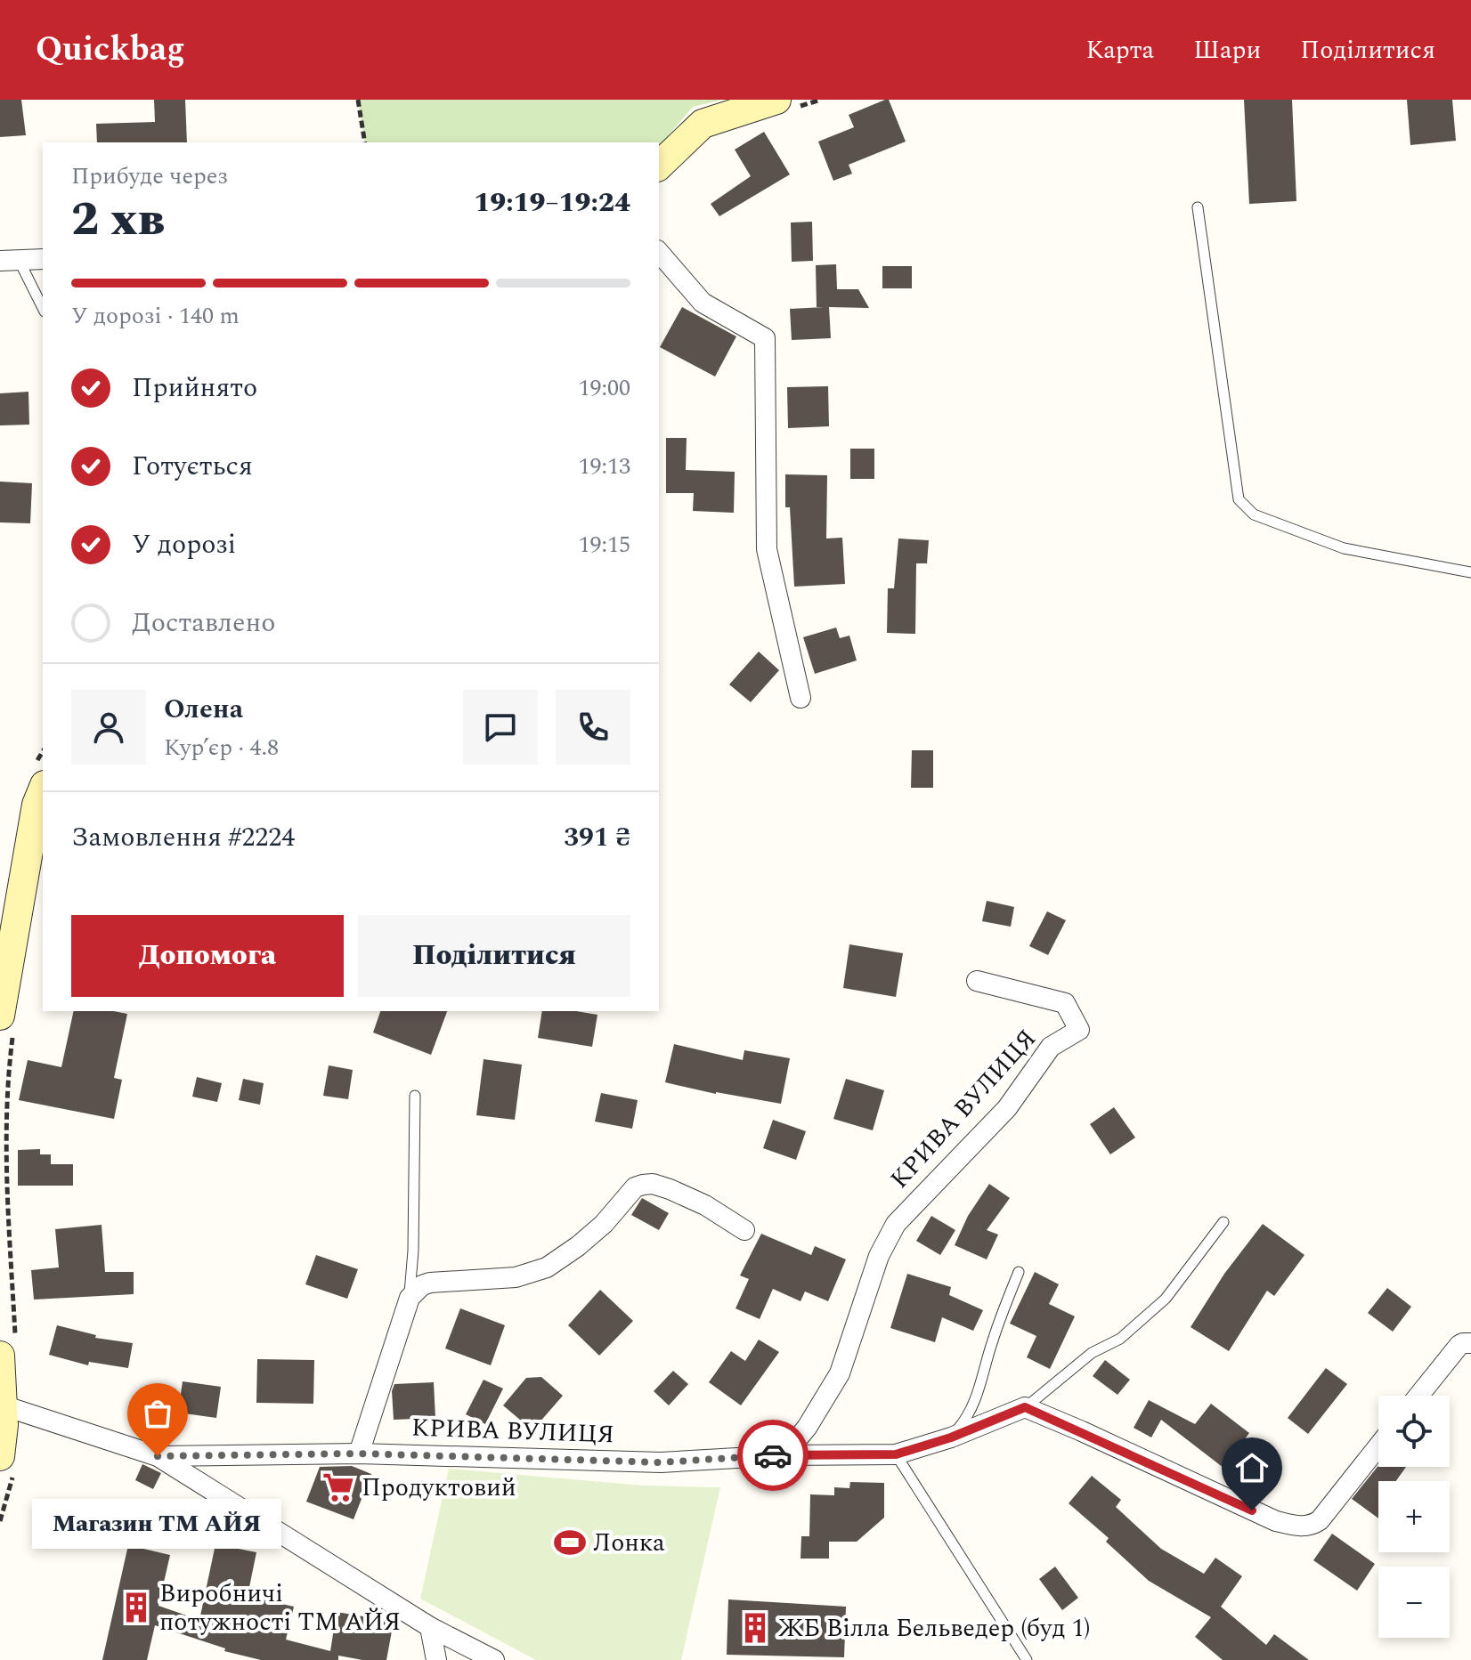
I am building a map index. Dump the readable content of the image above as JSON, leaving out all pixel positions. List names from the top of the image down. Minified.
{"streets":{"street":["КРИВА ВУЛИЦЯ"]},"places":{"other":["Магазин ТМ АЙЯ"],"supermarket":["Продуктовий"],"sports":["Лонка"],"building":["Виробничі потужності ТМ АЙЯ","ЖБ Вілла Бельведер (буд 1)"]},"page":{"header":"Quickbag","nav":["Карта","Шари","Поділитися"],"heading":["2 хв","Прибуде через","19:19–19:24"],"panel":["Олена","Кур’єр · 4.8","Замовлення #2224","391 ₴"],"bar":"У дорозі · 140 m","list":[["Прийнято","19:00"],["Готується","19:13"],["У дорозі","19:15"],"Доставлено"],"buttons":["Допомога","Поділитися"],"map_buttons":["+","−"],"bubble":"Магазин ТМ АЙЯ"}}
